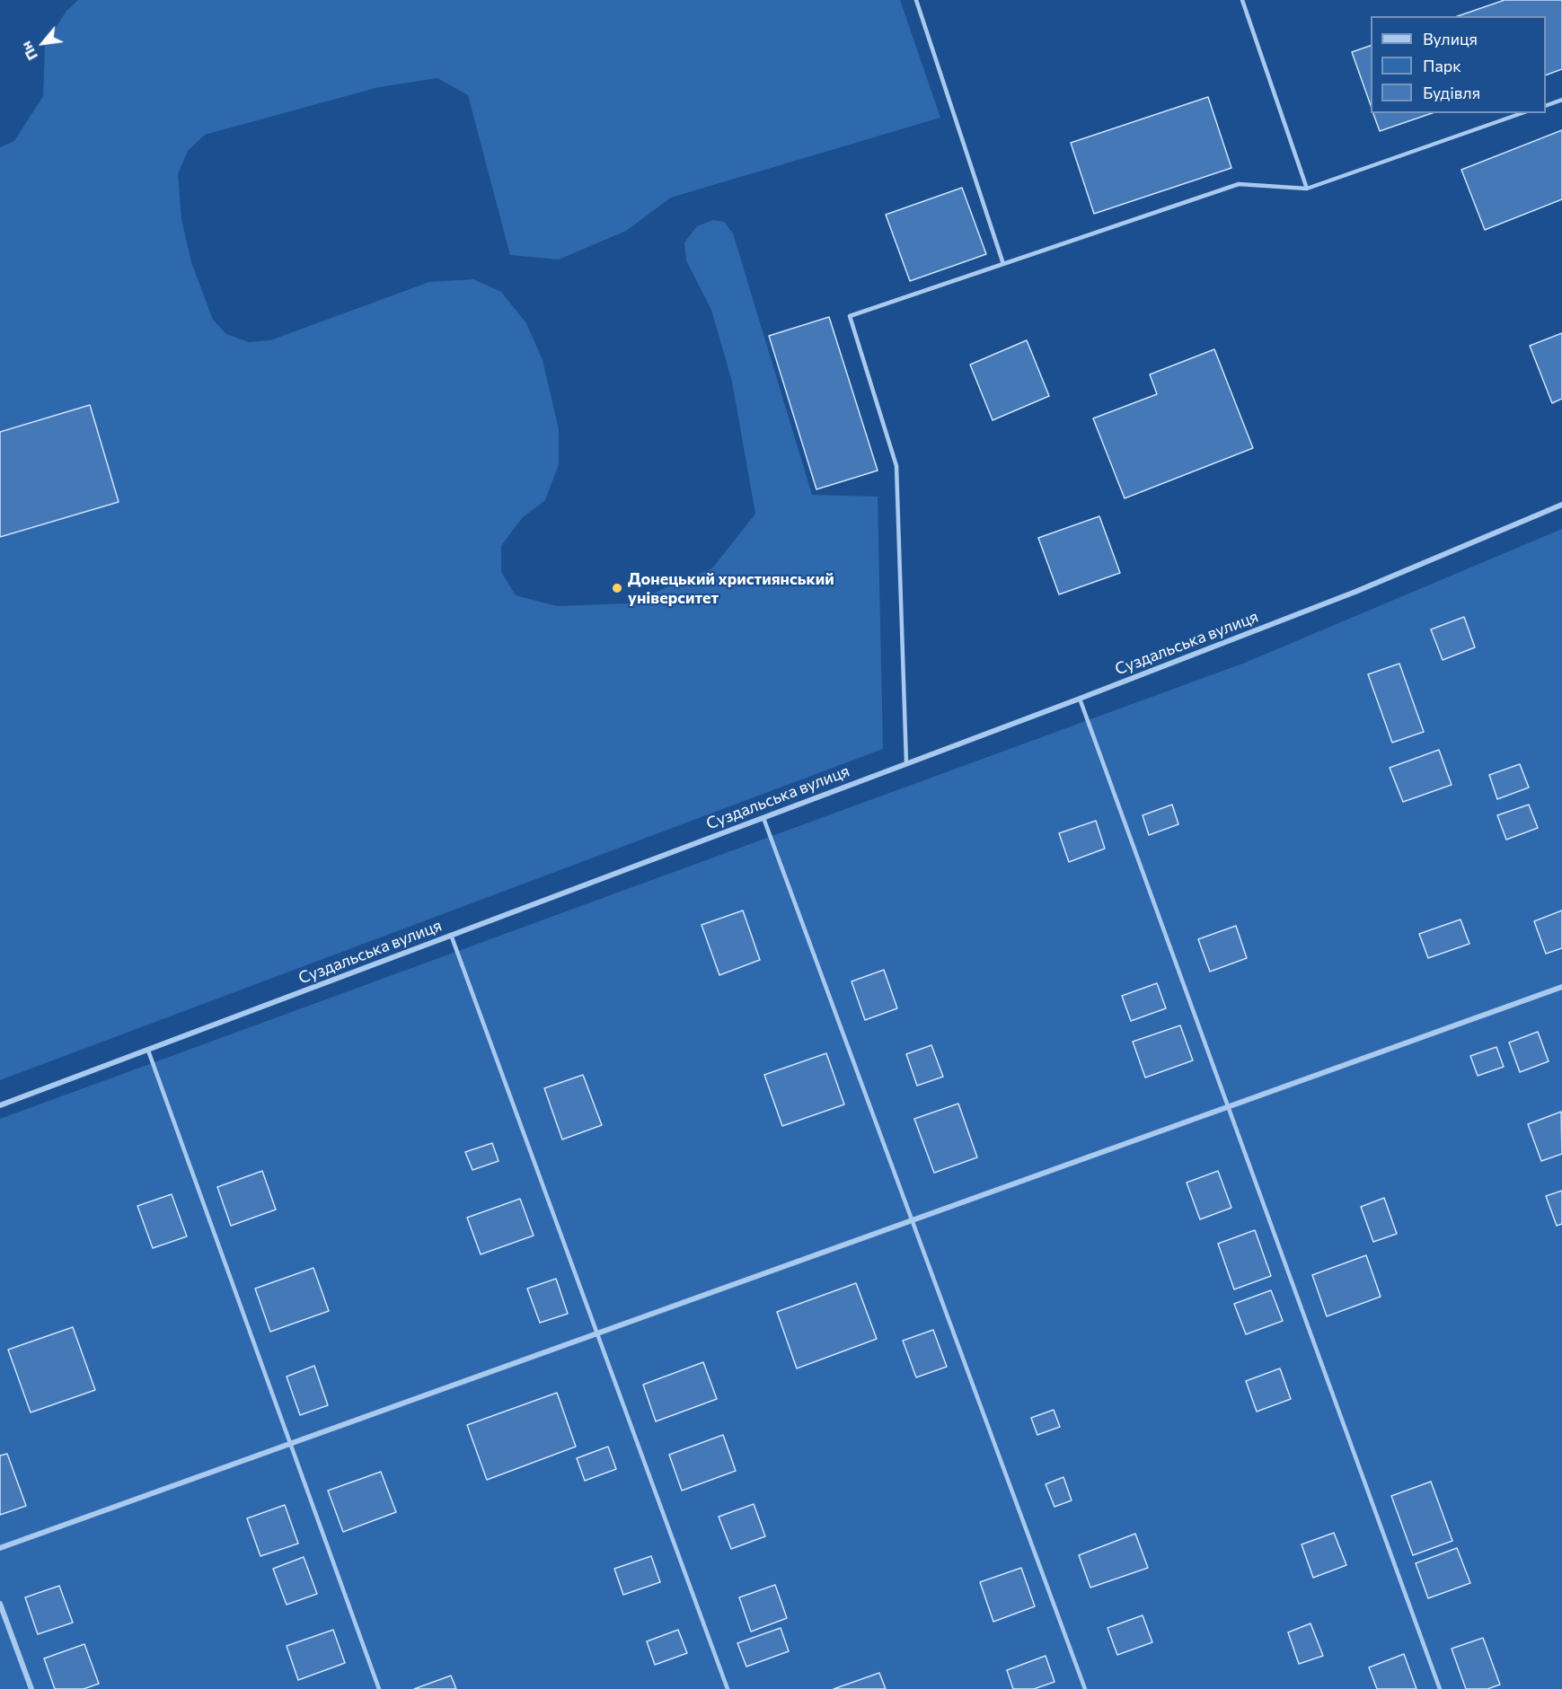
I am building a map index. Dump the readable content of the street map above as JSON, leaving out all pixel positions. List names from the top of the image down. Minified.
{"streets":{"street":["Суздальська вулиця"]},"places":["Донецький християнський університет"],"legend":["Вулиця","Парк","Будівля"],"north":"bottom left"}
